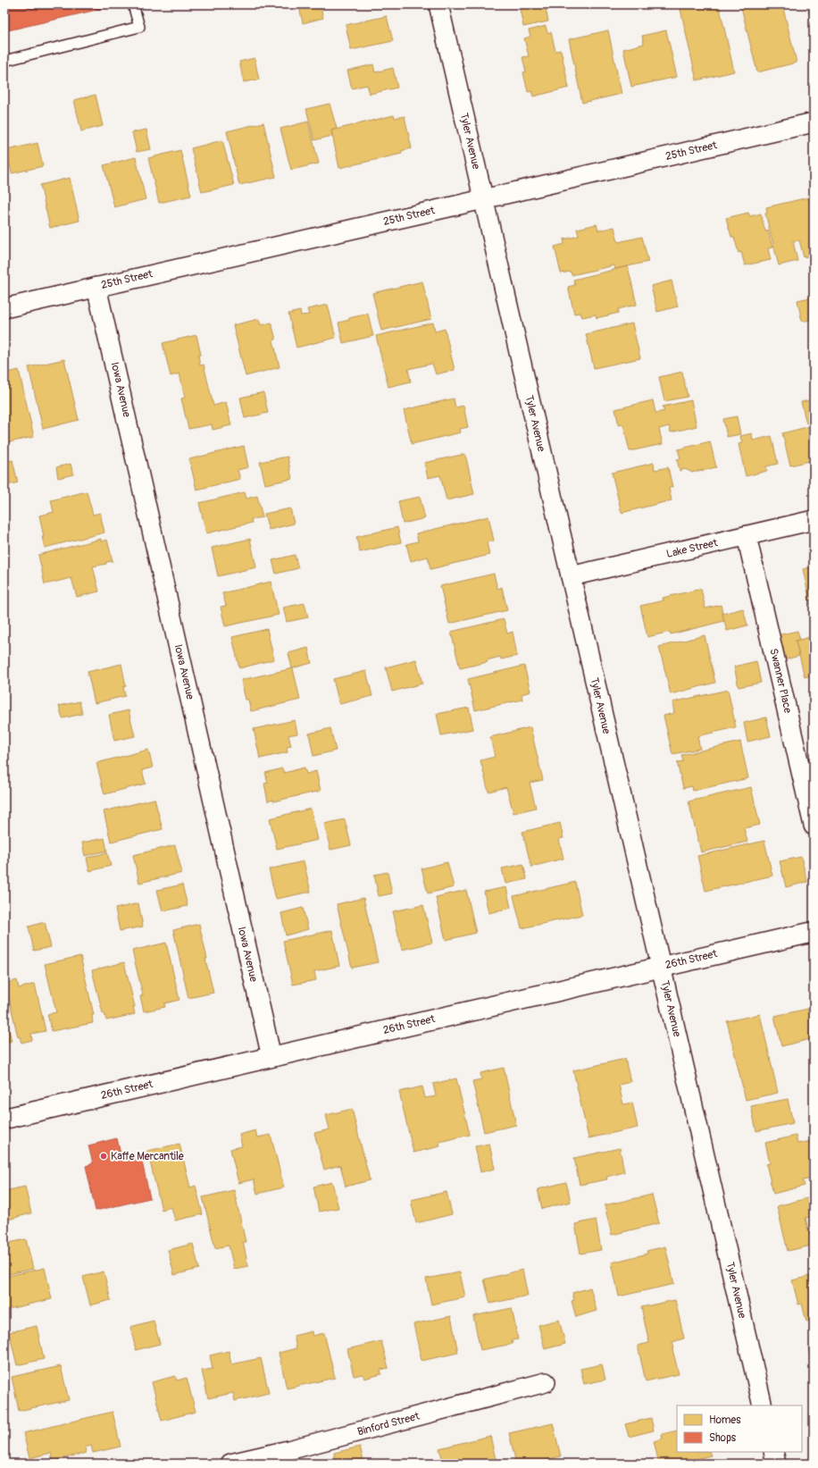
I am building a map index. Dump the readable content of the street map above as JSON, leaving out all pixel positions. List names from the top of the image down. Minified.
{"streets":{"street":["Tyler Avenue","25th Street","Iowa Avenue","Lake Street","Swanner Place","26th Street","Binford Street"]},"crossings":[["Tyler Avenue","25th Street"],["Tyler Avenue","Lake Street"],["Tyler Avenue","26th Street"],["25th Street","Iowa Avenue"],["Iowa Avenue","26th Street"],["Lake Street","Swanner Place"]],"places":["Kaffe Mercantile"],"legend":["Homes","Shops"]}
